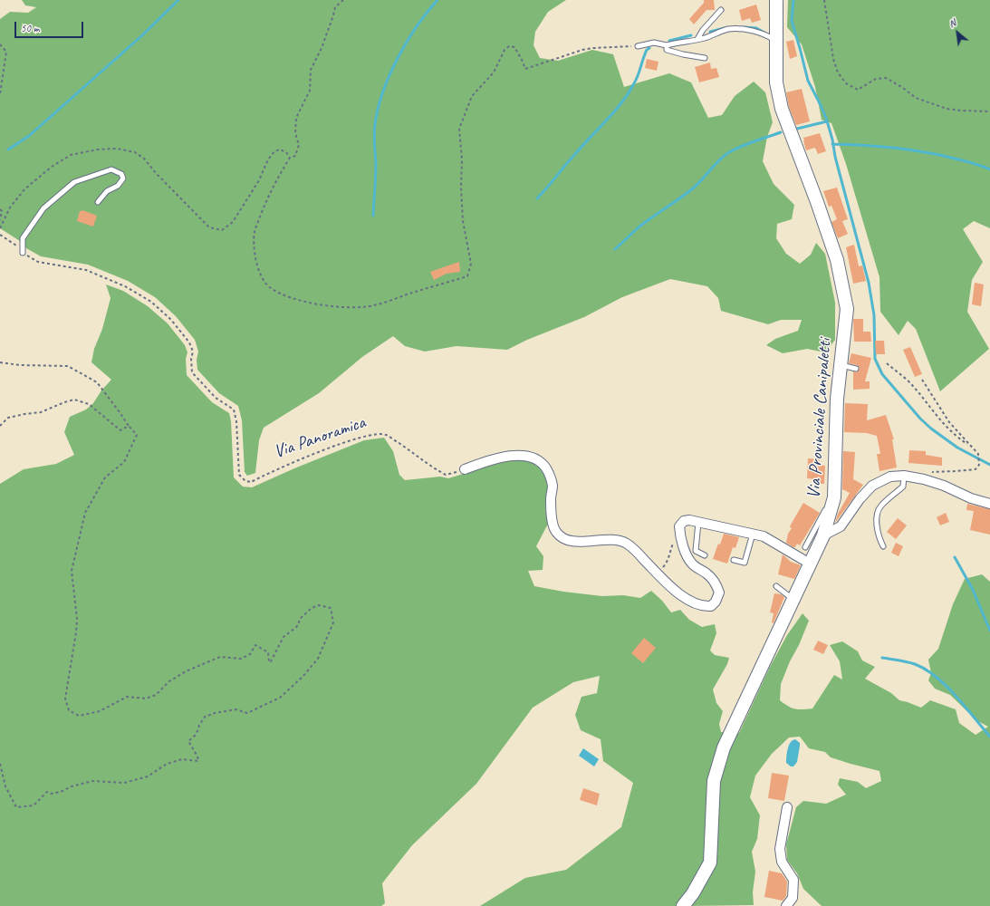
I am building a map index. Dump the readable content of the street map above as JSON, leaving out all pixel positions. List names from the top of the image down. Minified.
{"streets":{"main road":["Via Provinciale Canipaletti"],"path":["Via Panoramica"]},"scale_bar":"50 m","north":"top left"}
